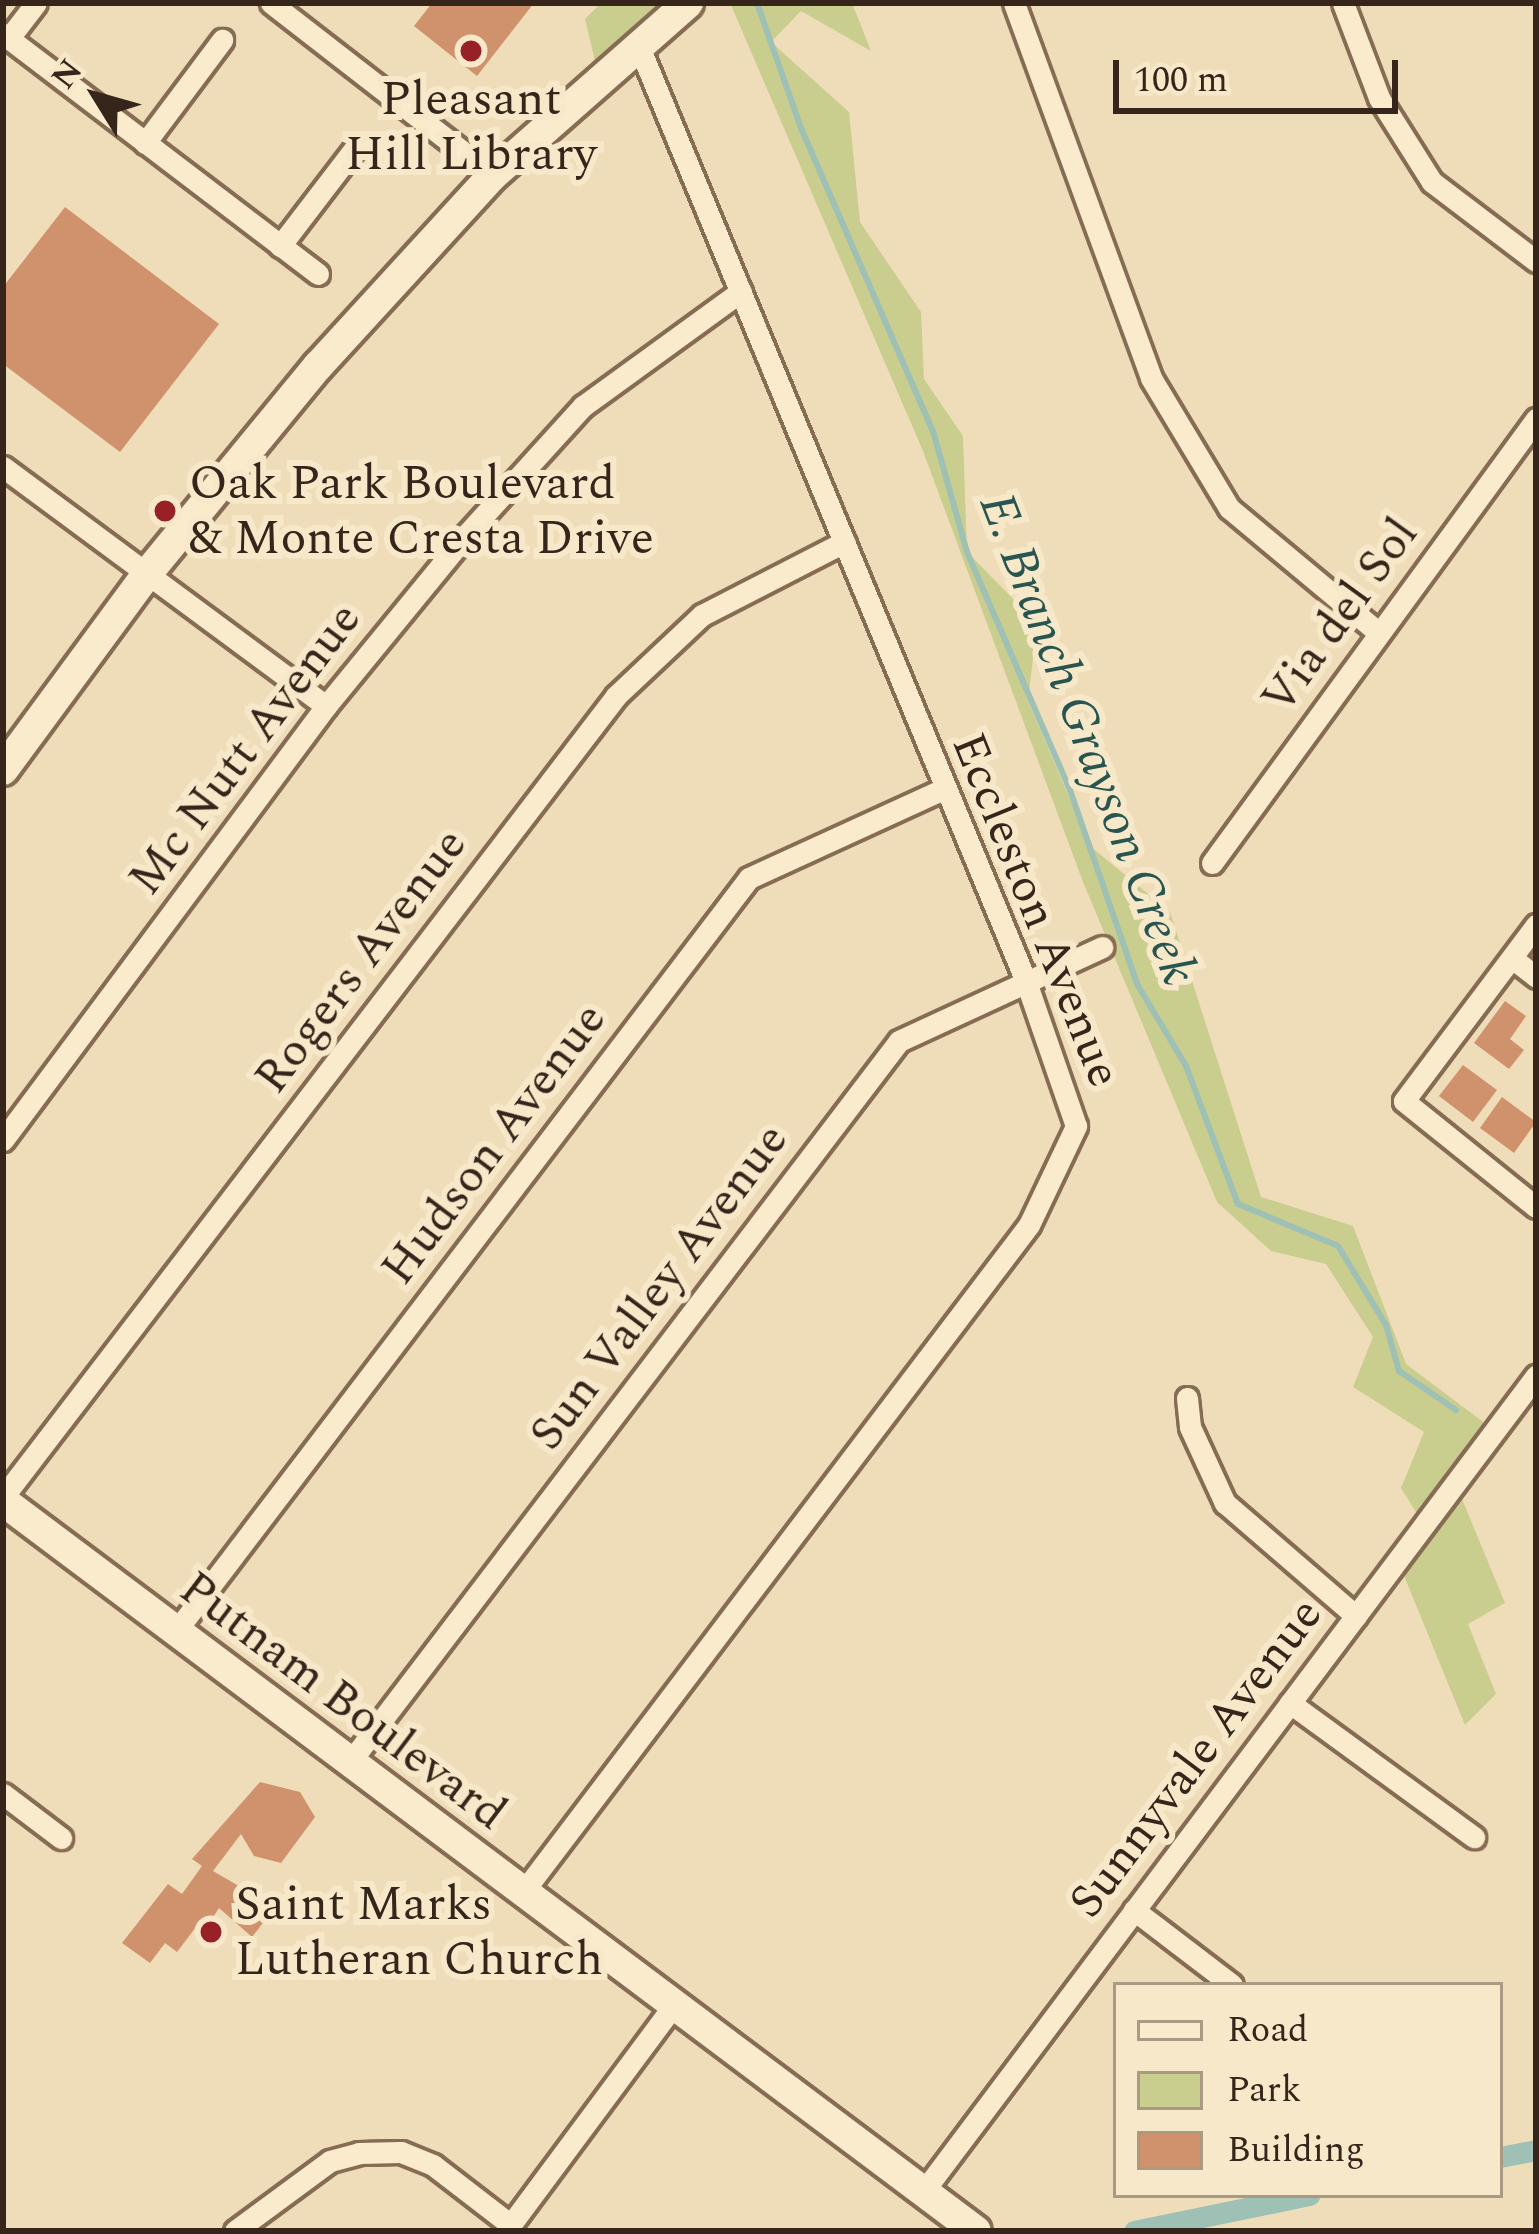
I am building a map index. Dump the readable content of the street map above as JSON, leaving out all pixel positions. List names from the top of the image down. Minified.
{"streets":{"street":["Via del Sol","Mc Nutt Avenue","Eccleston Avenue","Rogers Avenue","Hudson Avenue","Sun Valley Avenue","Putnam Boulevard","Sunnyvale Avenue"]},"crossings":[["Mc Nutt Avenue","Eccleston Avenue"],["Eccleston Avenue","Rogers Avenue"],["Eccleston Avenue","Hudson Avenue"],["Eccleston Avenue","Sun Valley Avenue"],["Eccleston Avenue","Putnam Boulevard"],["Rogers Avenue","Putnam Boulevard"],["Hudson Avenue","Putnam Boulevard"],["Sun Valley Avenue","Putnam Boulevard"],["Putnam Boulevard","Sunnyvale Avenue"]],"water":["E. Branch Grayson Creek"],"places":["Pleasant Hill Library","Oak Park Boulevard & Monte Cresta Drive","Saint Marks Lutheran Church"],"legend":["Road","Park","Building"],"scale_bar":"100 m","north":"top left"}
